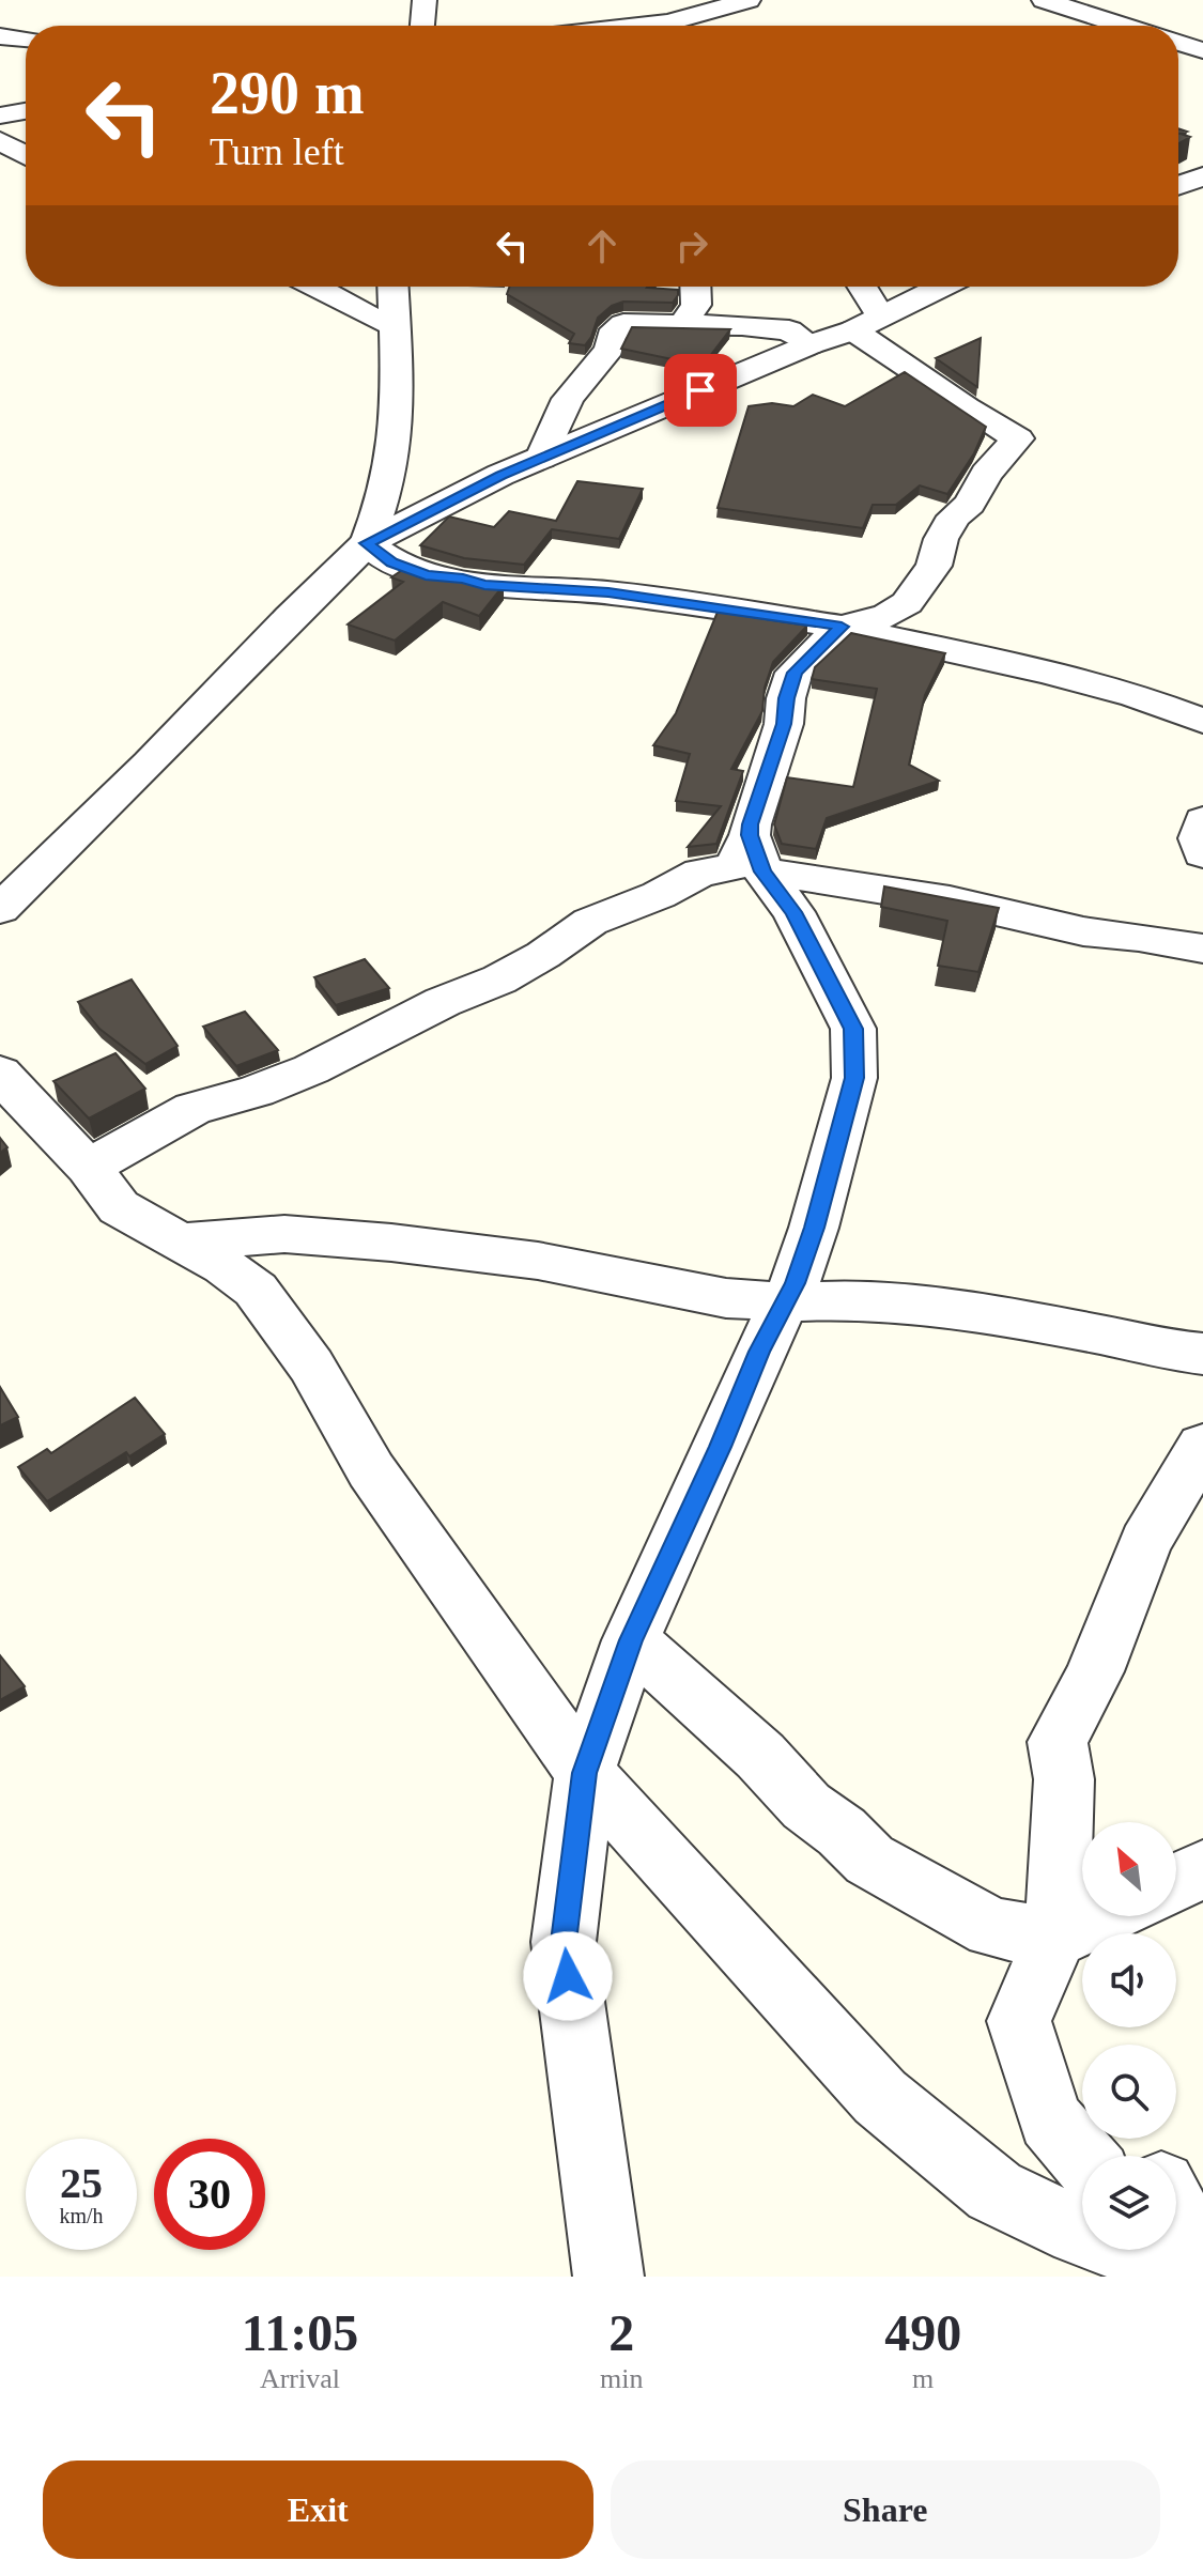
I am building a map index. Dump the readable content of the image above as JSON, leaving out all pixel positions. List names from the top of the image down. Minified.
{"north":"top left","page":{"turn":["290 m","Turn left"],"speed":"25 km/h","limit":"30","eta":["11:05","Arrival","2","min","490","m"],"buttons":["Exit","Share"]}}
